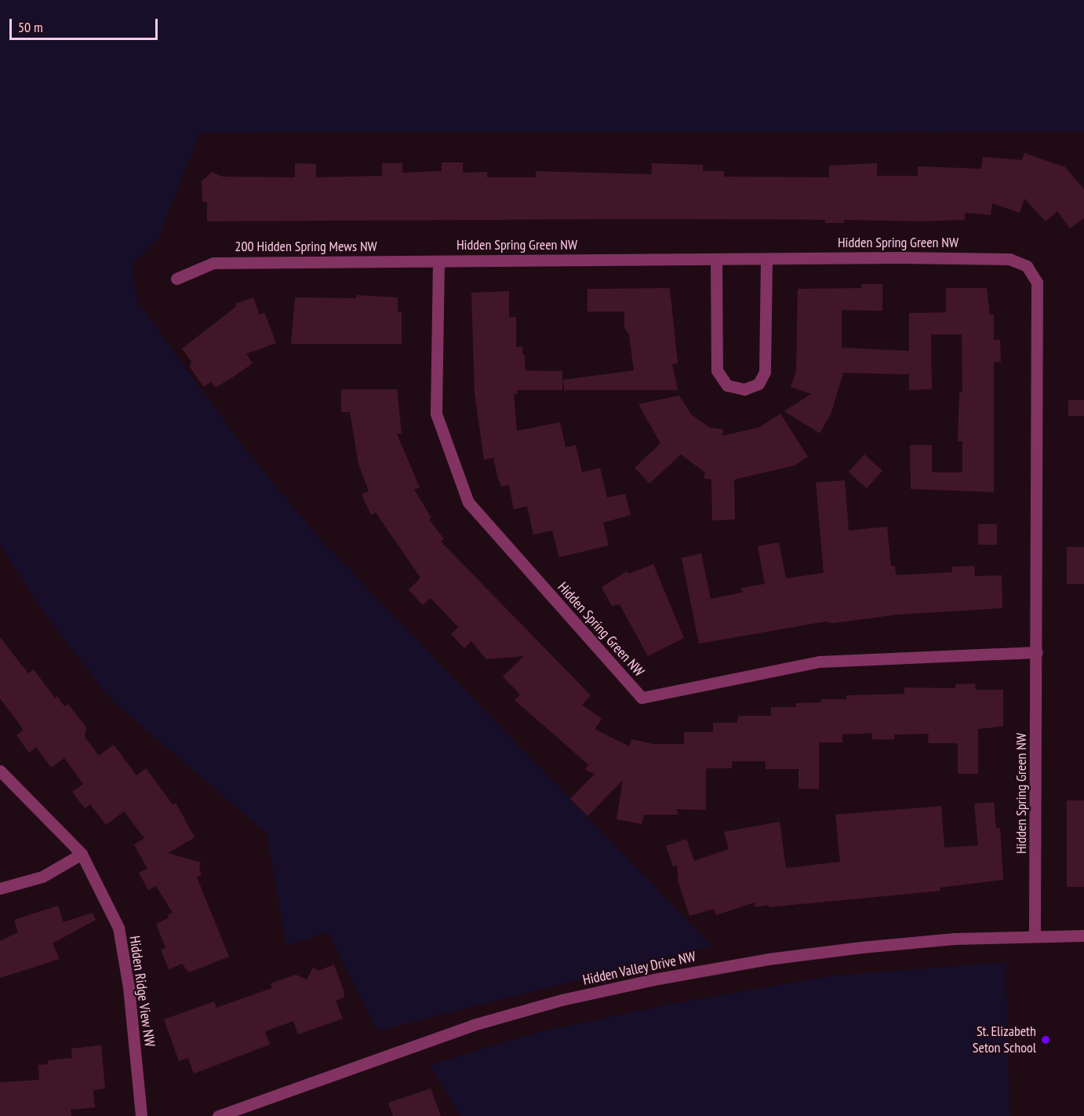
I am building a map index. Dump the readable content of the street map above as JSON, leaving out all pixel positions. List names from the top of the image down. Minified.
{"streets":{"street":["Hidden Spring Green NW","200 Hidden Spring Mews NW","Hidden Valley Drive NW","Hidden Ridge View NW"]},"crossings":[["Hidden Spring Green NW","200 Hidden Spring Mews NW"],["Hidden Spring Green NW","Hidden Valley Drive NW"]],"places":["St. Elizabeth Seton School"],"scale_bar":"50 m"}
